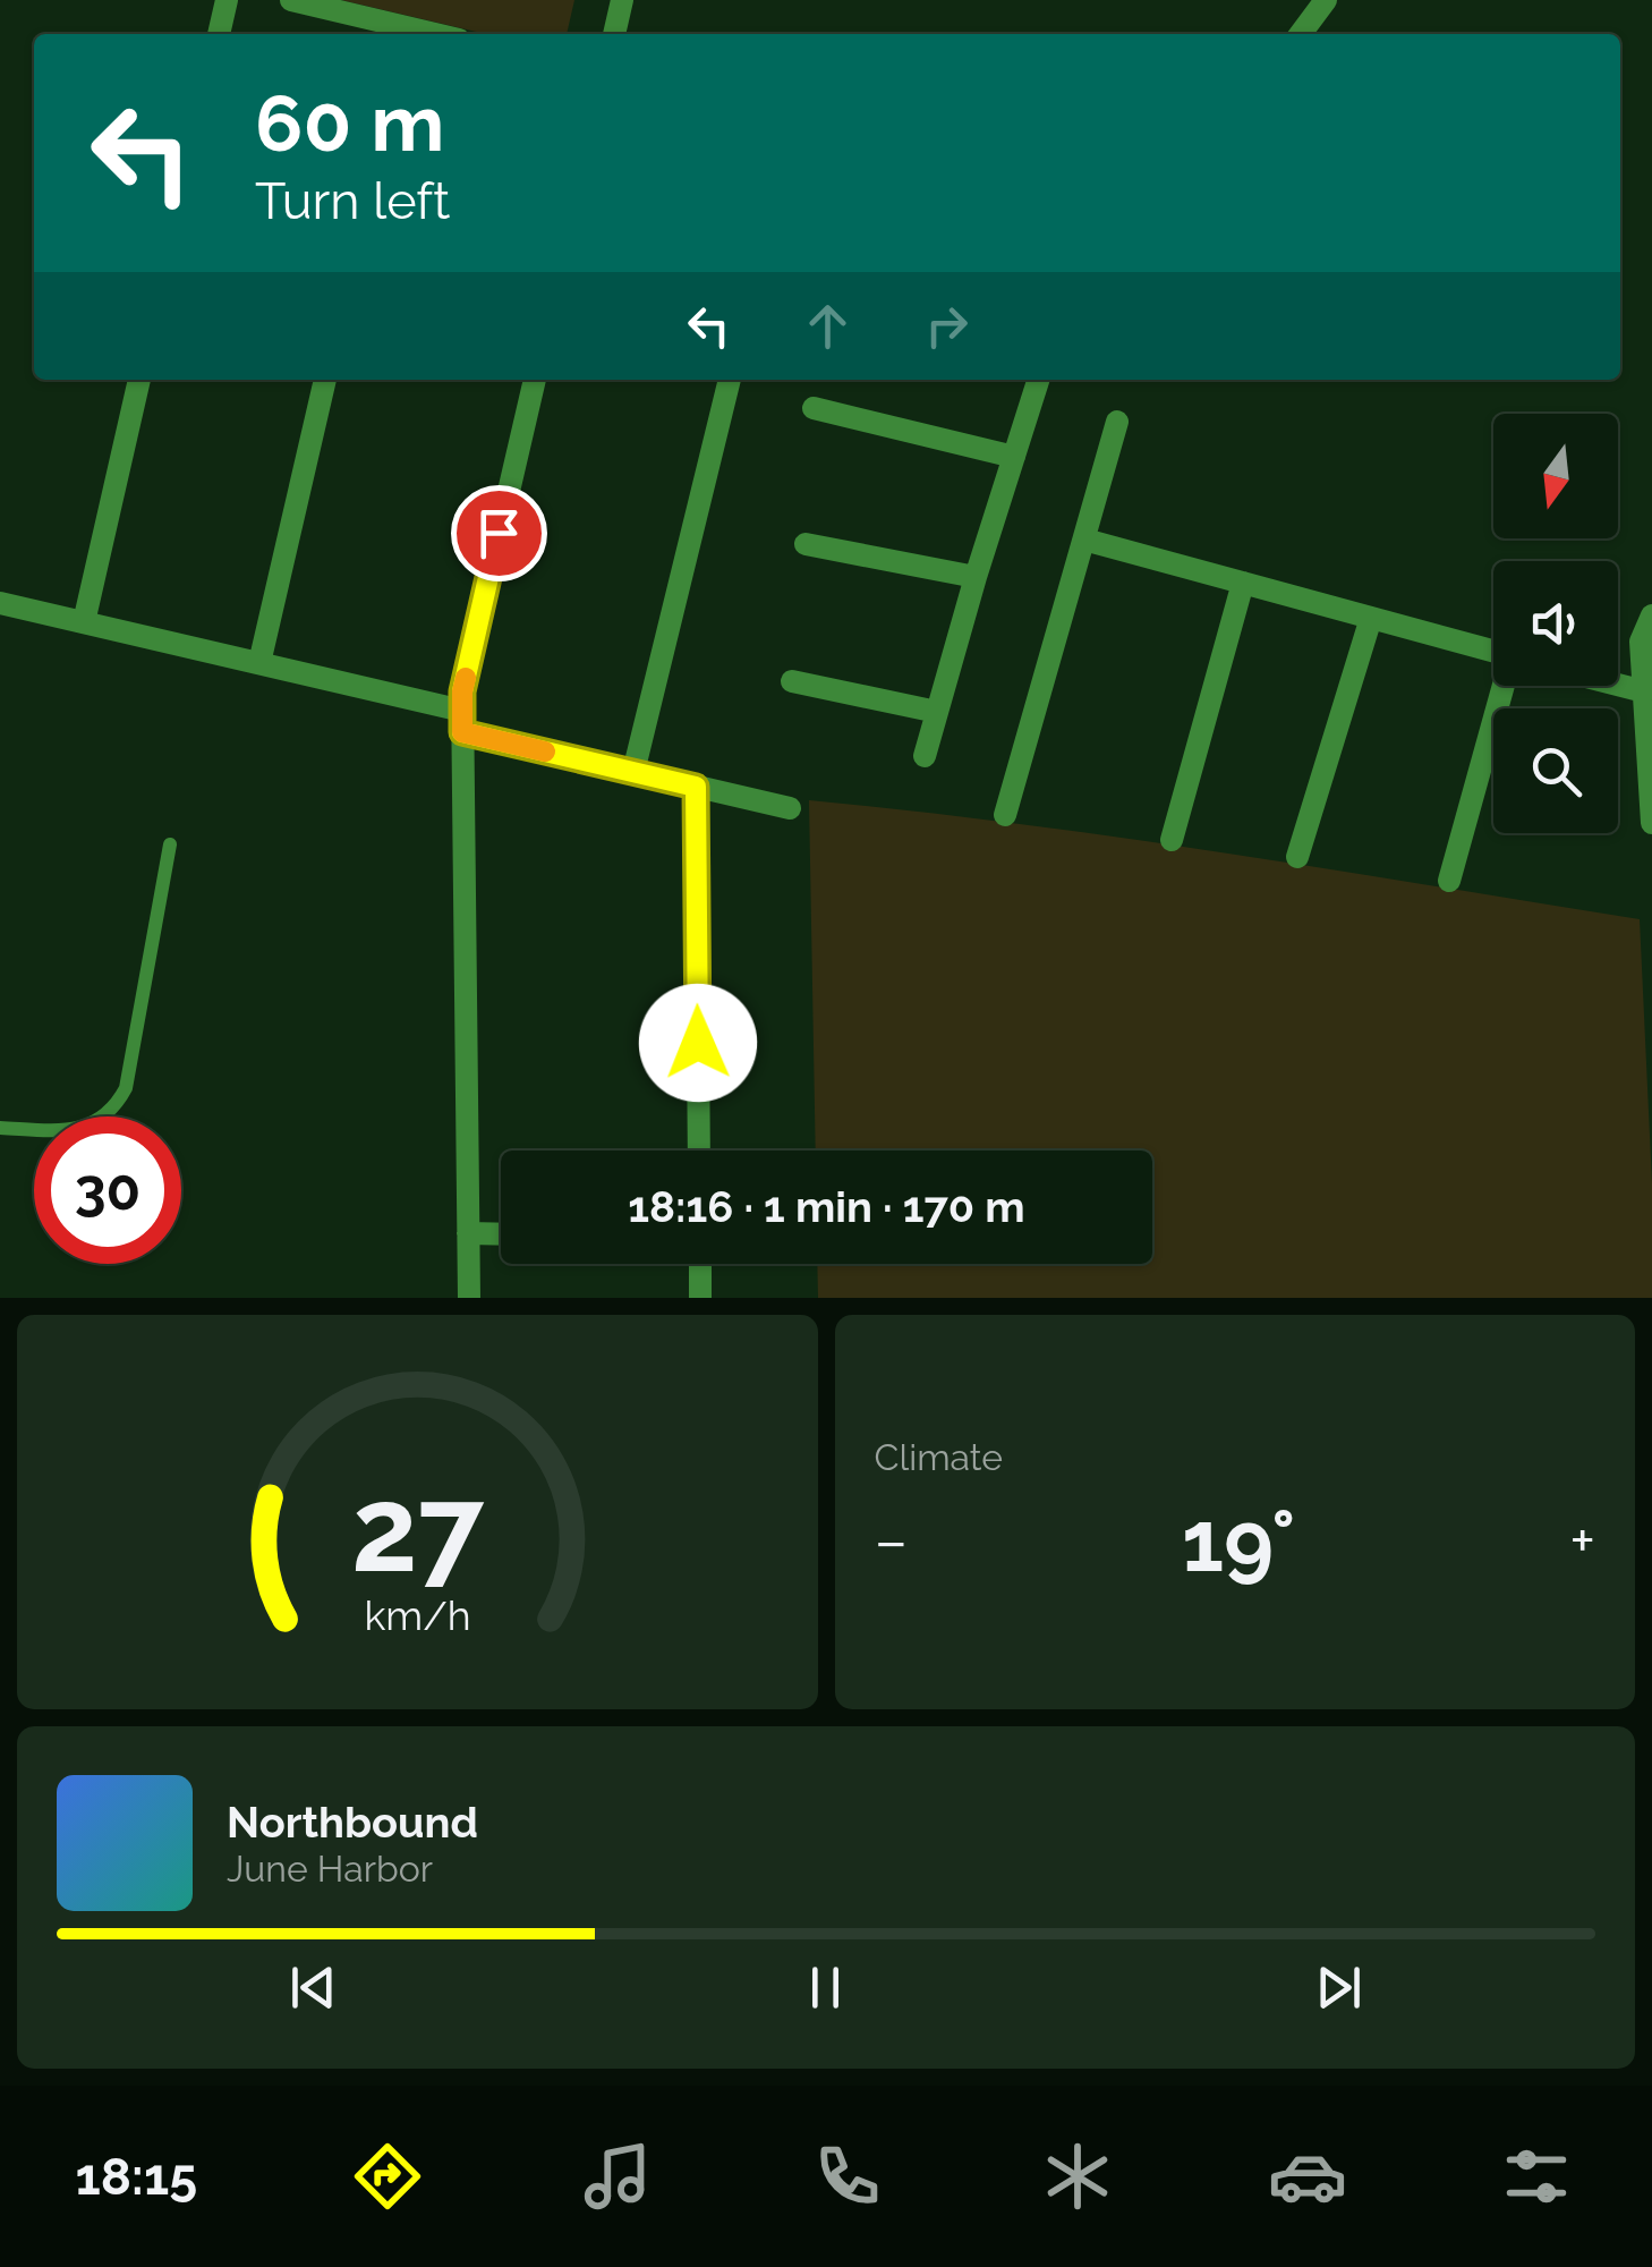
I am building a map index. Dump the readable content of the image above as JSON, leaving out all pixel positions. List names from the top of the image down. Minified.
{"north":"bottom","page":{"turn":["60 m","Turn left"],"limit":"30","trip":"18:16 · 1 min · 170 m","tile":"Climate","heat":["−","19°","+"],"song":["Northbound","June Harbor"],"tabs":"18:15","gauge":["27","km/h"]}}
